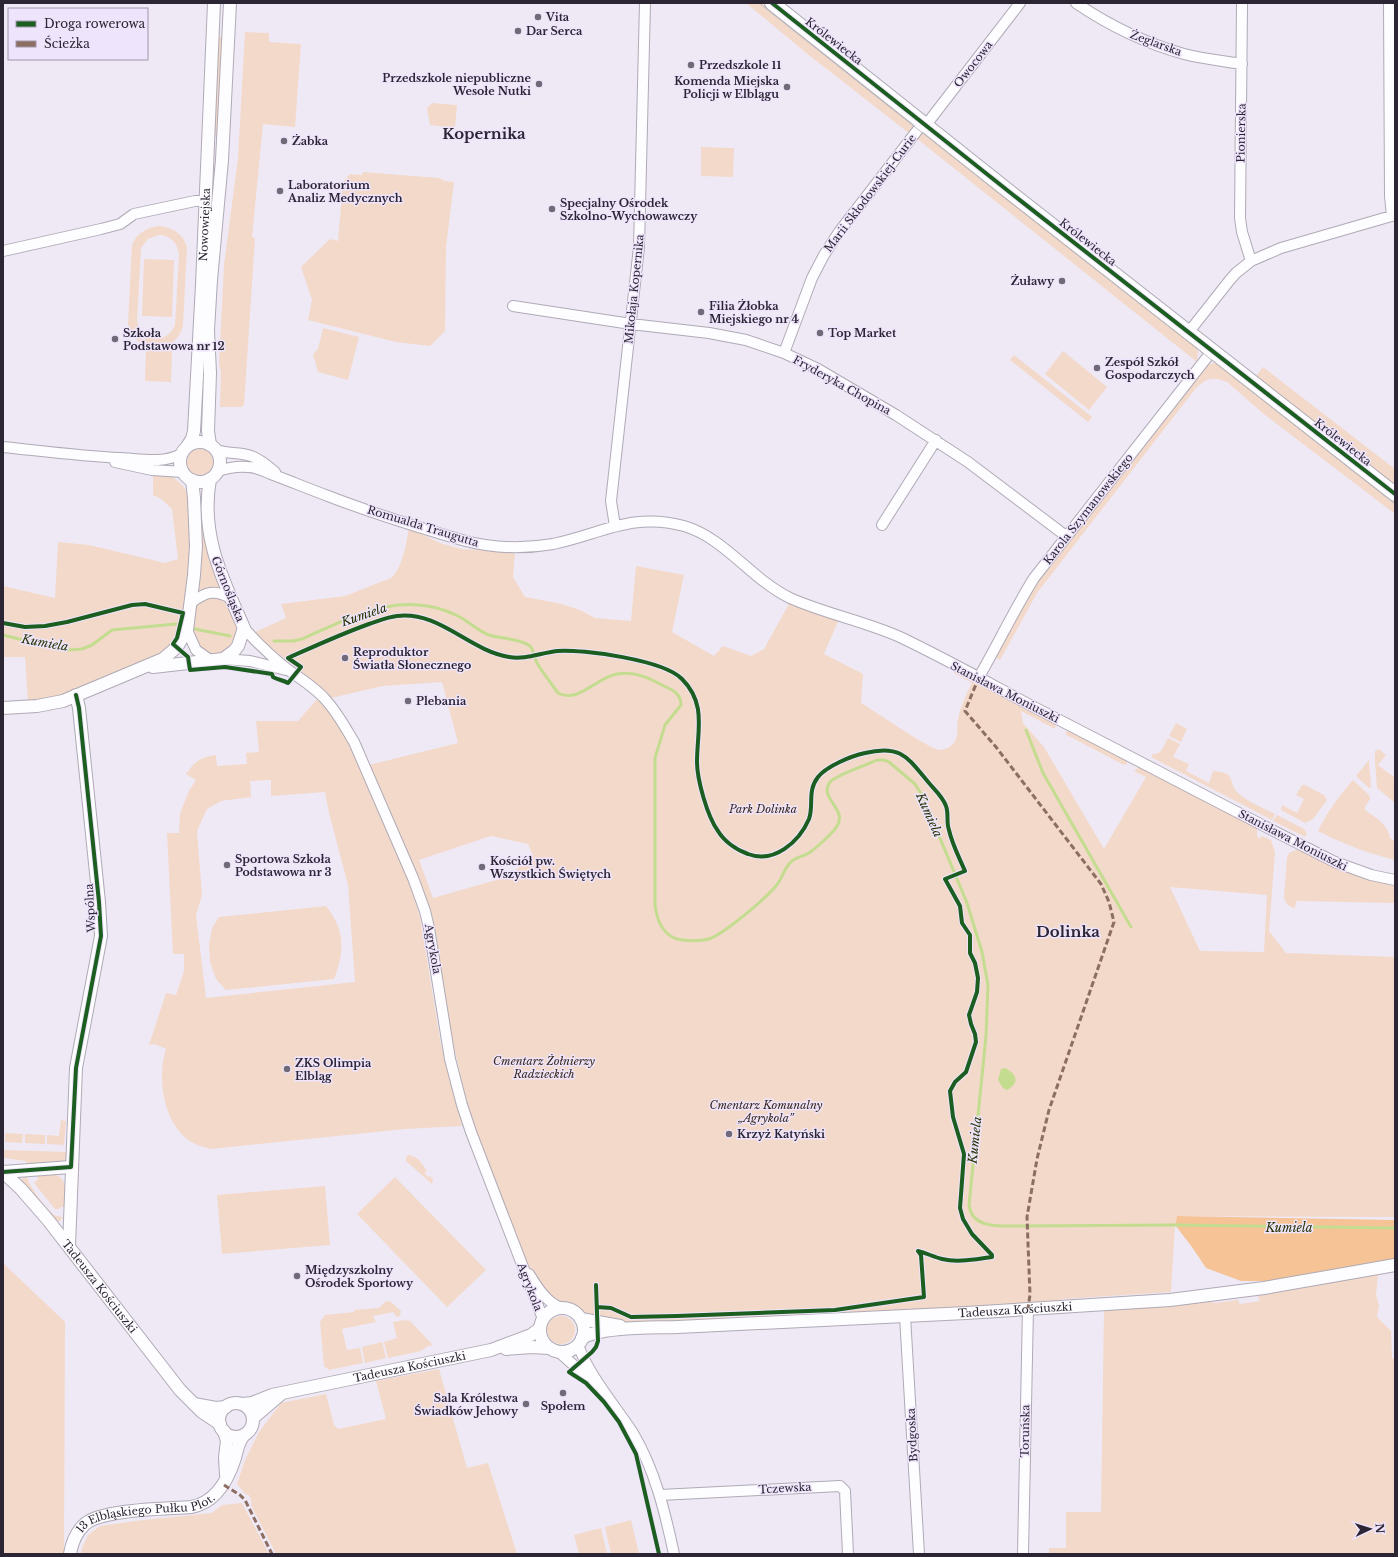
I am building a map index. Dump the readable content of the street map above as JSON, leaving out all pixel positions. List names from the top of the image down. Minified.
{"streets":{"main road":["Królewiecka"],"street":["Żeglarska","Owocowa","Pionierska","Marii Skłodowskiej-Curie","Nowowiejska","Mikołaja Kopernika","Fryderyka Chopina","Karola Szymanowskiego","Romualda Traugutta","Górnośląska","Stanisława Moniuszki","Wspólna","Agrykola","Tadeusza Kościuszki","Toruńska","Bydgoska","Tczewska","13 Elbląskiego Pułku Plot."]},"crossings":[["Królewiecka","Owocowa"],["Królewiecka","Marii Skłodowskiej-Curie"],["Królewiecka","Karola Szymanowskiego"],["Żeglarska","Pionierska"],["Owocowa","Marii Skłodowskiej-Curie"],["Marii Skłodowskiej-Curie","Fryderyka Chopina"],["Nowowiejska","Romualda Traugutta"],["Nowowiejska","Górnośląska"],["Mikołaja Kopernika","Fryderyka Chopina"],["Mikołaja Kopernika","Romualda Traugutta"],["Mikołaja Kopernika","Stanisława Moniuszki"],["Fryderyka Chopina","Karola Szymanowskiego"],["Karola Szymanowskiego","Stanisława Moniuszki"],["Romualda Traugutta","Górnośląska"],["Romualda Traugutta","Stanisława Moniuszki"],["Górnośląska","Agrykola"],["Wspólna","Tadeusza Kościuszki"],["Agrykola","Tadeusza Kościuszki"],["Tadeusza Kościuszki","Toruńska"],["Tadeusza Kościuszki","Bydgoska"],["Tadeusza Kościuszki","13 Elbląskiego Pułku Plot."]],"districts":["Kopernika","Dolinka"],"water":["Kumiela"],"parks":["Park Dolinka","Cmentarz Żołnierzy Radzieckich","Cmentarz Komunalny „Agrykola”"],"places":["Vita","Dar Serca","Przedszkole 11","Przedszkole niepubliczne Wesołe Nutki","Komenda Miejska Policji w Elblągu","Żabka","Laboratorium Analiz Medycznych","Specjalny Ośrodek Szkolno-Wychowawczy","Żuławy","Filia Żłobka Miejskiego nr 4","Top Market","Szkoła Podstawowa nr 12","Zespół Szkół Gospodarczych","Reproduktor Światła Słonecznego","Plebania","Sportowa Szkoła Podstawowa nr 3","Kościół pw. Wszystkich Świętych","ZKS Olimpia Elbląg","Krzyż Katyński","Międzyszkolny Ośrodek Sportowy","Społem","Sala Królestwa Świadków Jehowy"],"legend":["Droga rowerowa","Ścieżka"],"north":"right"}
